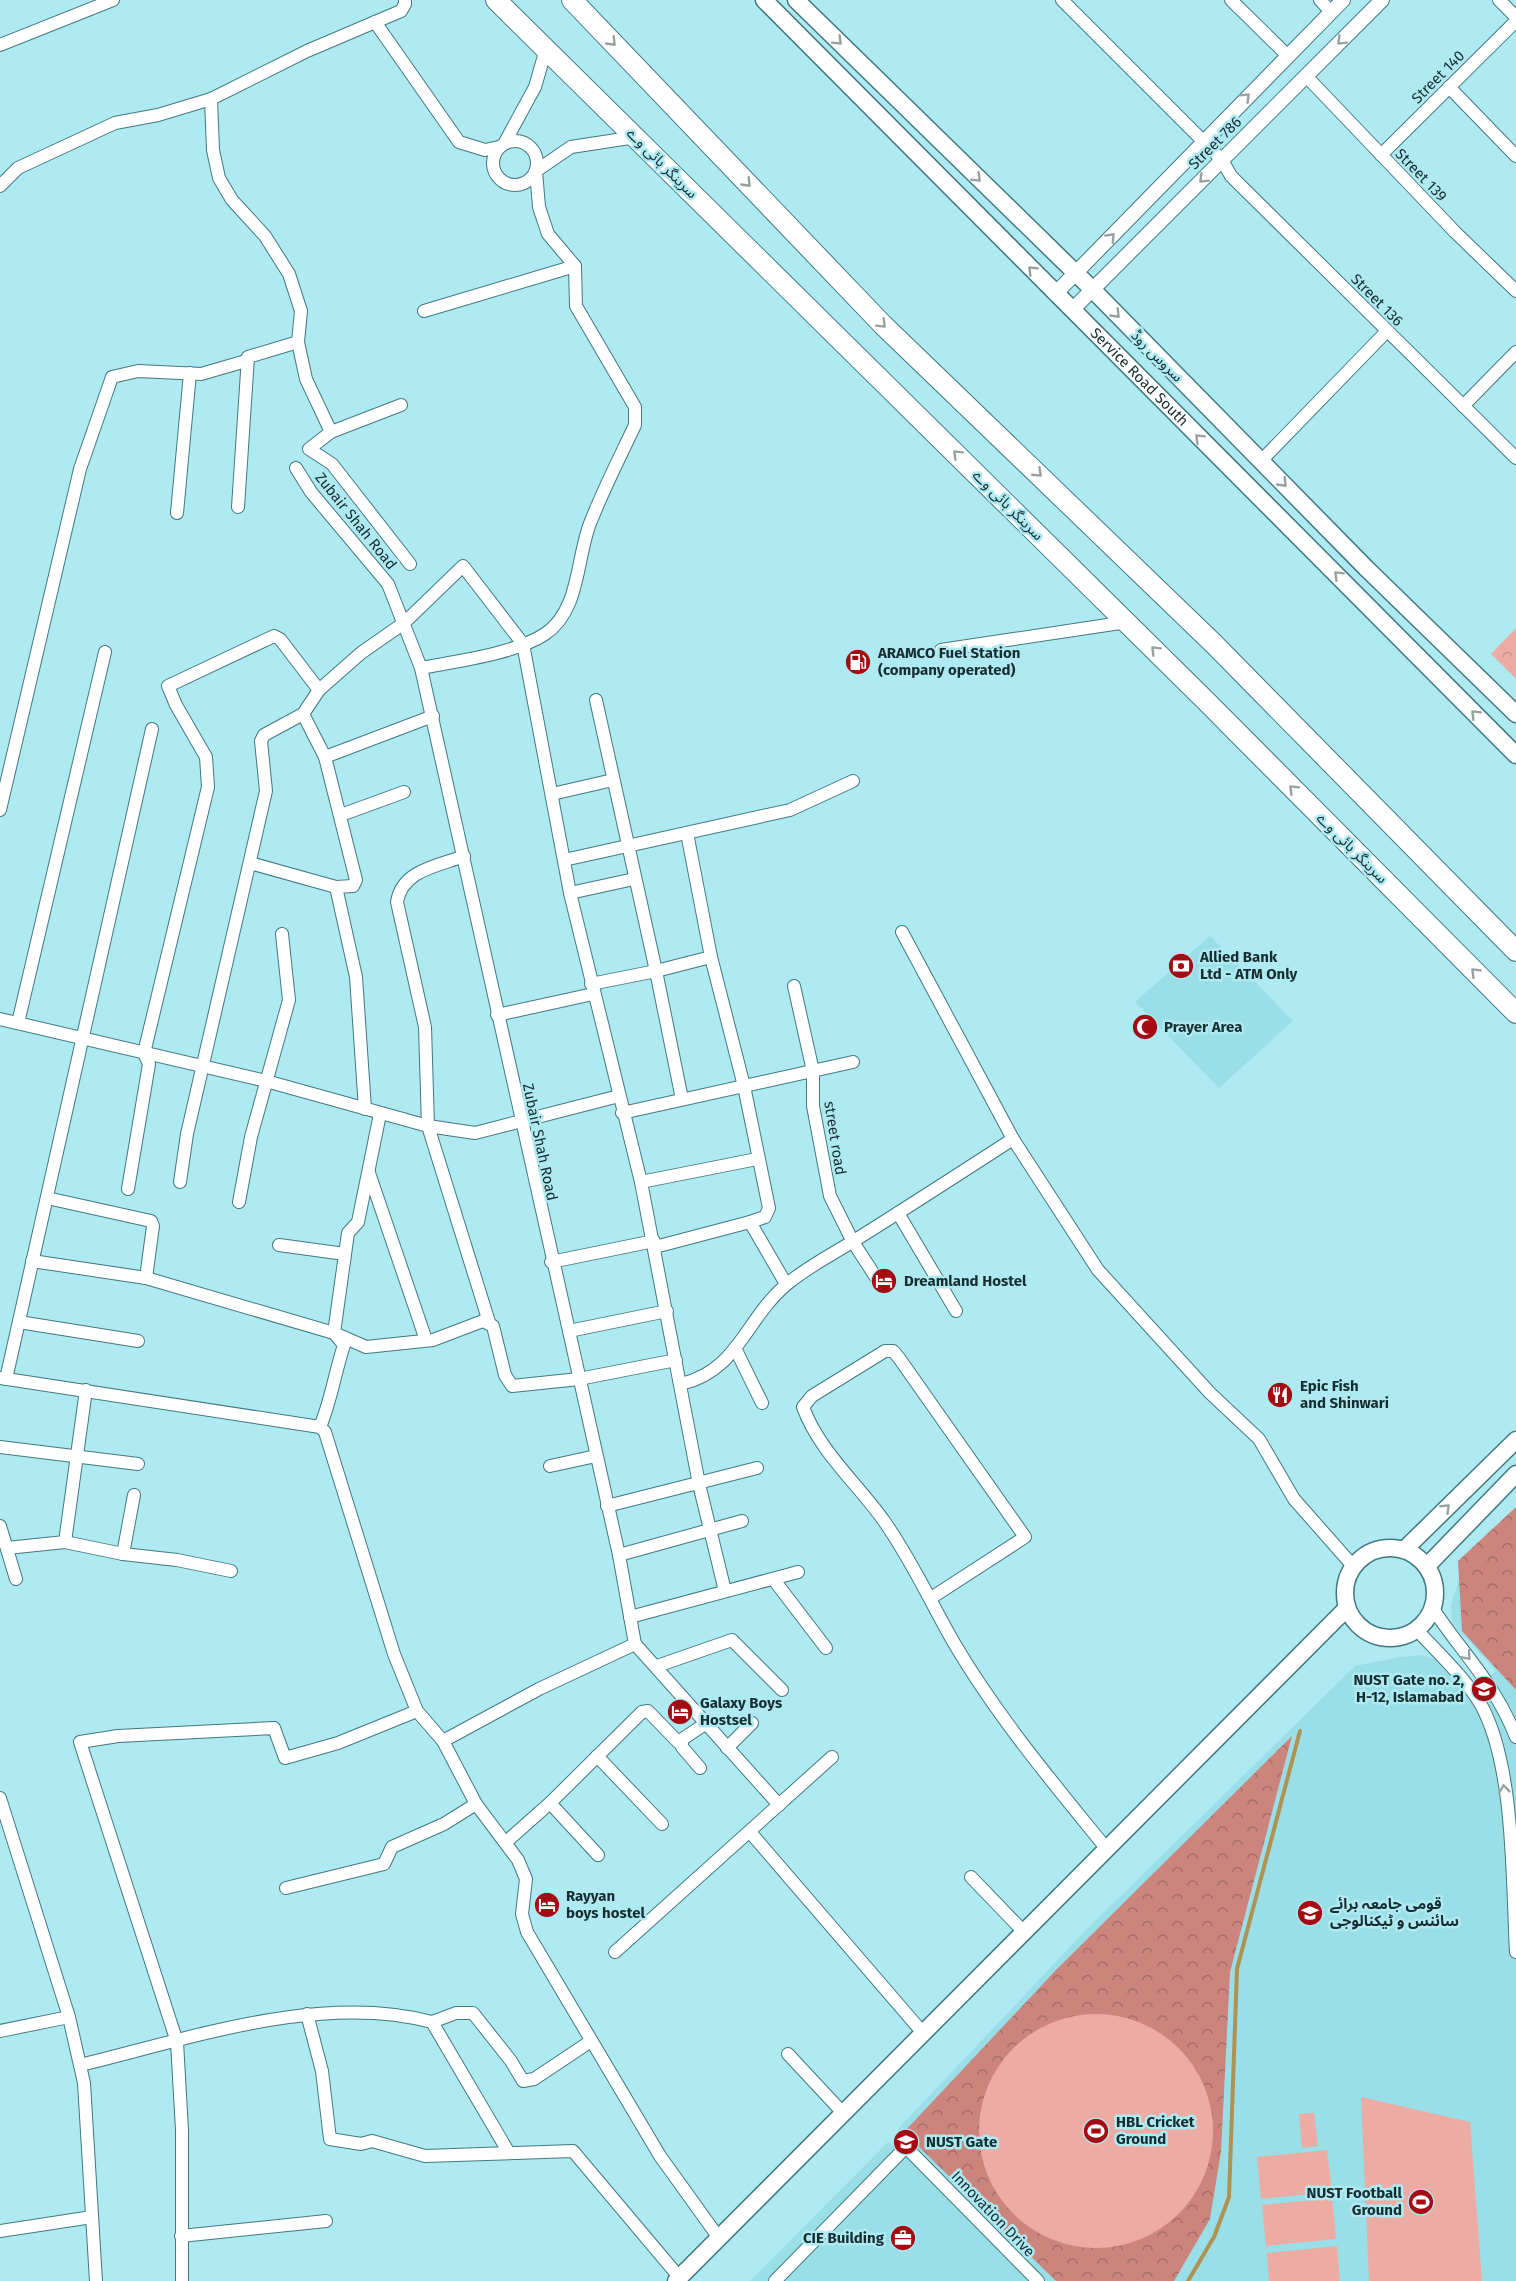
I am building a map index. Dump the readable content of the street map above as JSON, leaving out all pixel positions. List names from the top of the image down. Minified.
{"streets":{"highway":["سرینگر ہائی وے"],"main road":["سروس روڈ","Service Road South"],"street":["Street 140","Street 786","Street 139","Street 136","Zubair Shah Road","street road","Innovation Drive"]},"crossings":[["Street 140","Street 139"],["Street 786","Street 139"],["Street 786","Street 136"],["Street 786","سروس روڈ"],["Street 786","Service Road South"]],"one_way":["سروس روڈ","Service Road South"],"places":{"fuel station":["ARAMCO Fuel Station (company operated)"],"bank":["Allied Bank Ltd - ATM Only"],"mosque":["Prayer Area"],"hotel":["Dreamland Hostel","Galaxy Boys Hostsel","Rayyan boys hostel"],"restaurant":["Epic Fish and Shinwari"],"school or university":["NUST Gate no. 2, H-12, Islamabad","قومی جامعہ برائے سائنس و ٹیکنالوجی","NUST Gate"],"sports":["HBL Cricket Ground","NUST Football Ground"],"office":["CIE Building"]}}
